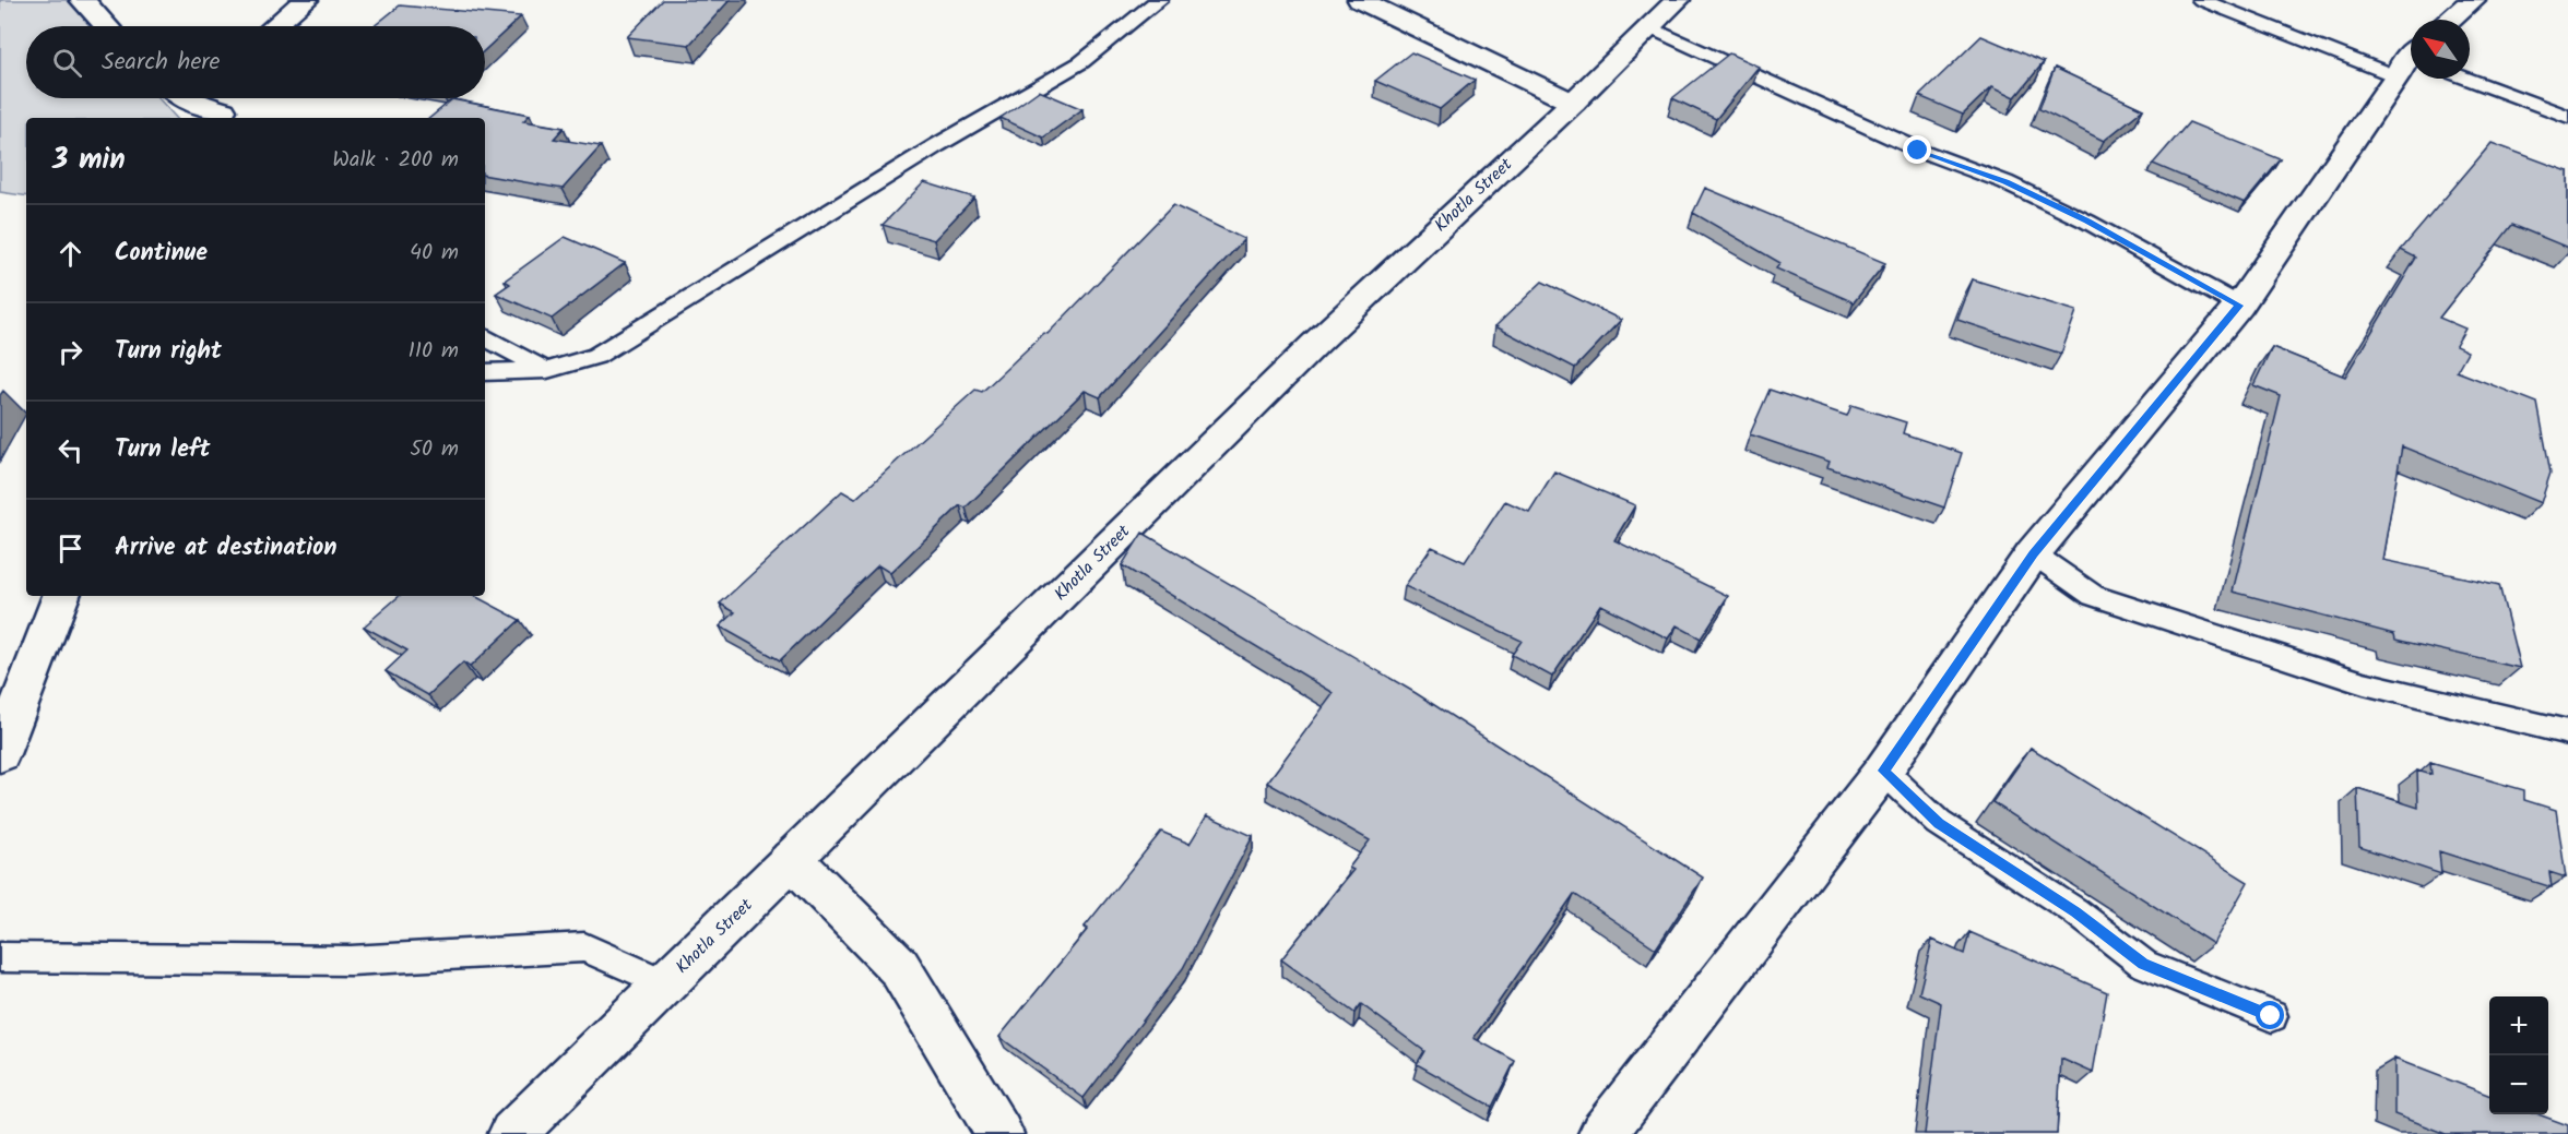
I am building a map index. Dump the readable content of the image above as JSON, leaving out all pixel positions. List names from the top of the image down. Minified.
{"streets":{"street":["Khotla Street"]},"north":"top left","page":{"search":"Search here","heading":["3 min","Walk · 200 m"],"list":[["Continue","40 m"],["Turn right","110 m"],["Turn left","50 m"],"Arrive at destination"],"map_buttons":["+","−"]}}
